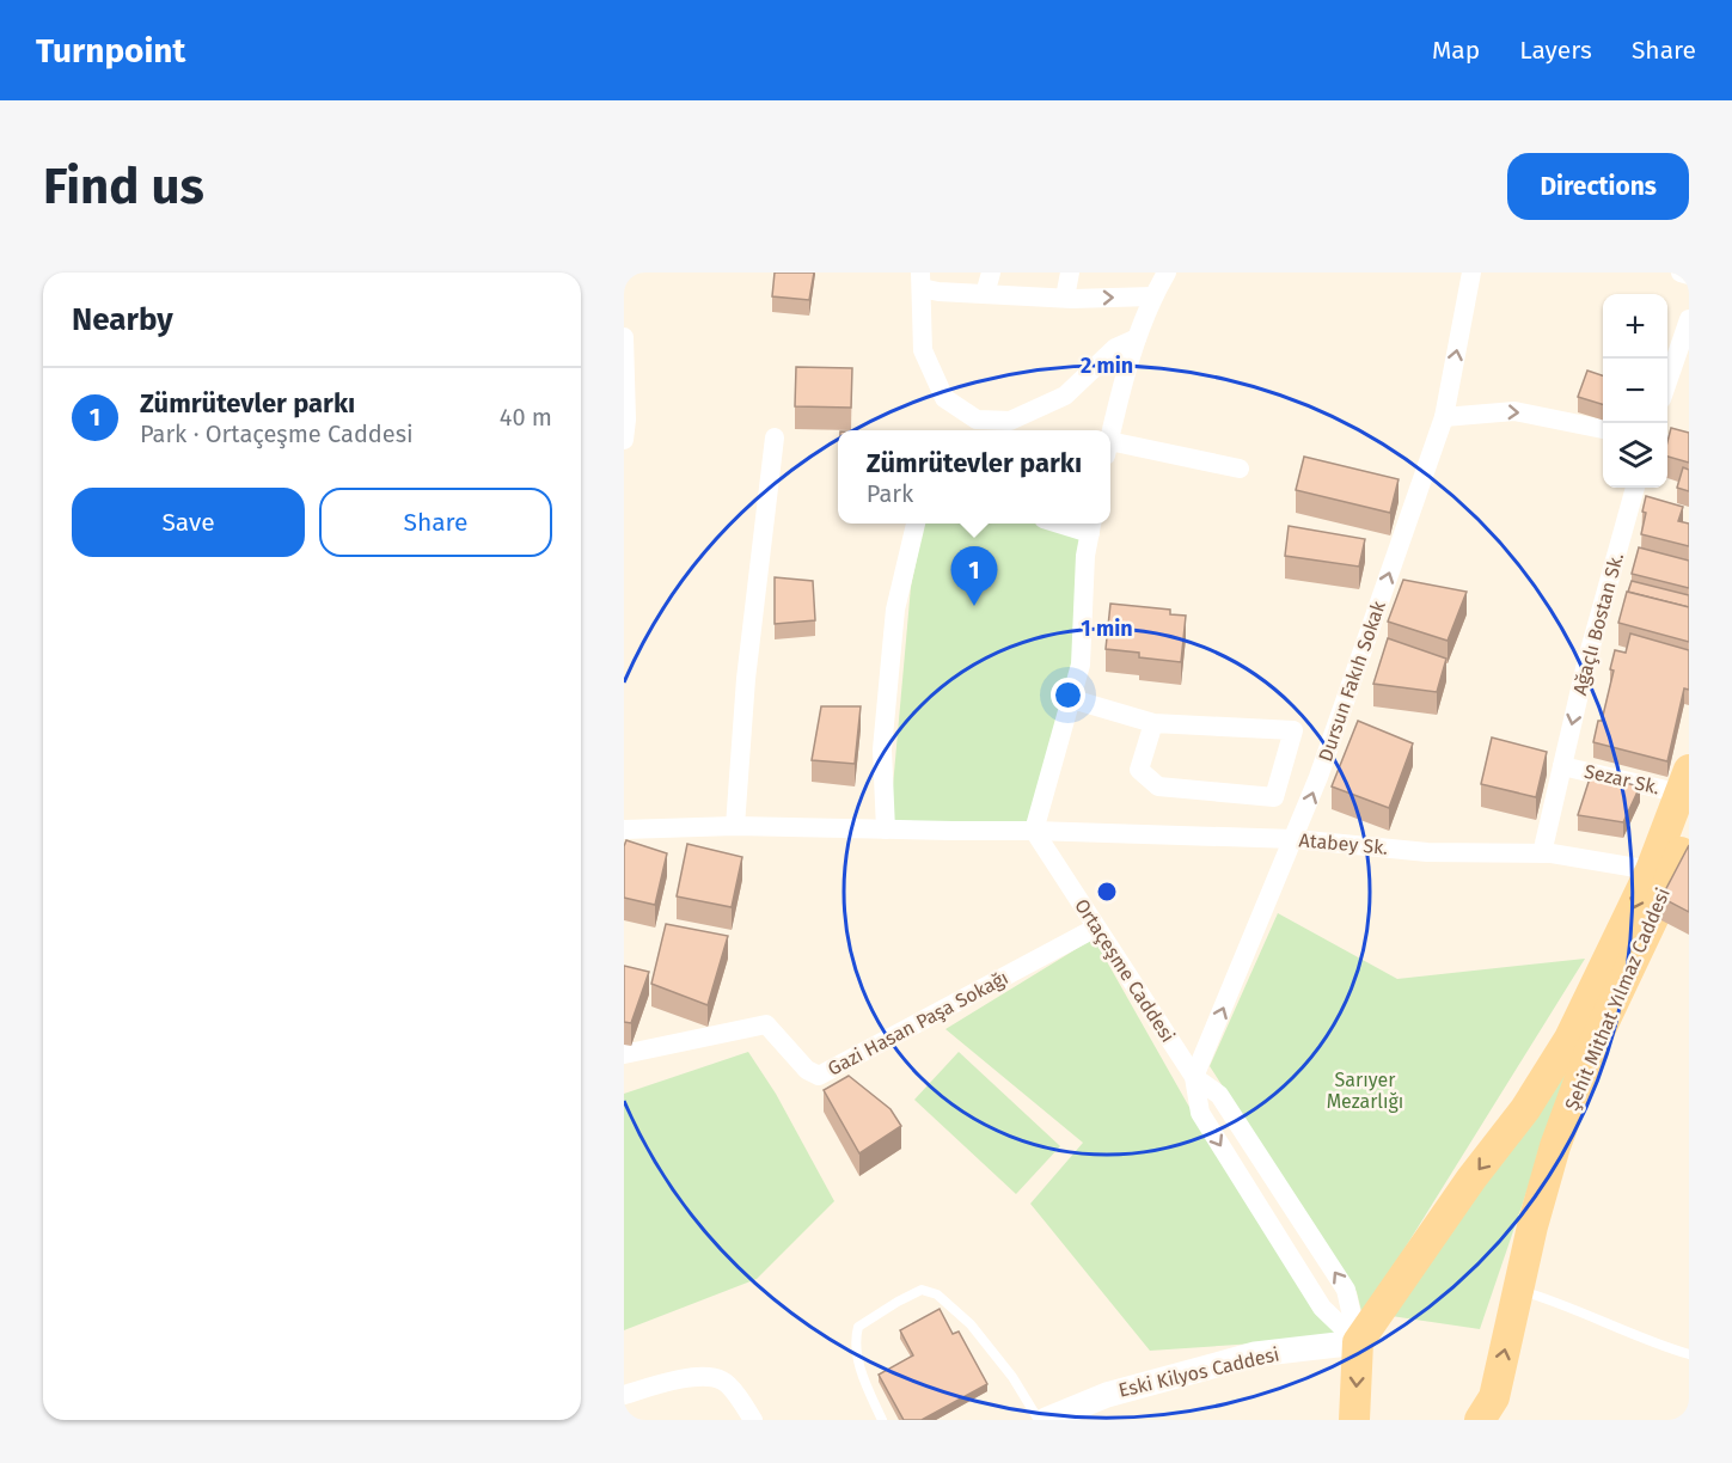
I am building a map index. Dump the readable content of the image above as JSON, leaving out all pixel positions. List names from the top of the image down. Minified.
{"streets":{"main road":["Şehit Mithat Yılmaz Caddesi"],"street":["Ağaçlı Bostan Sk.","Dursun Fakıh Sokak","Sezar Sk.","Atabey Sk.","Ortaçeşme Caddesi","Gazi Hasan Paşa Sokağı","Eski Kilyos Caddesi"]},"crossings":[["Ağaçlı Bostan Sk.","Sezar Sk."],["Ağaçlı Bostan Sk.","Atabey Sk."],["Dursun Fakıh Sokak","Atabey Sk."],["Dursun Fakıh Sokak","Ortaçeşme Caddesi"],["Sezar Sk.","Şehit Mithat Yılmaz Caddesi"],["Atabey Sk.","Ortaçeşme Caddesi"],["Atabey Sk.","Şehit Mithat Yılmaz Caddesi"],["Ortaçeşme Caddesi","Şehit Mithat Yılmaz Caddesi"],["Ortaçeşme Caddesi","Gazi Hasan Paşa Sokağı"],["Ortaçeşme Caddesi","Eski Kilyos Caddesi"],["Şehit Mithat Yılmaz Caddesi","Eski Kilyos Caddesi"]],"one_way":["Ağaçlı Bostan Sk.","Dursun Fakıh Sokak"],"parks":["Sarıyer Mezarlığı"],"page":{"header":"Turnpoint","nav":["Map","Layers","Share"],"buttons":["Directions",["Save","Share"]],"title":"Find us","heading":"Nearby","map_buttons":["+","−"],"list":[{"mark":"1","name":"Zümrütevler parkı","note":"Park · Ortaçeşme Caddesi","value":"40 m"}],"popup":["Zümrütevler parkı","Park"],"pins":"1"},"rings":["2 min","1 min"]}
